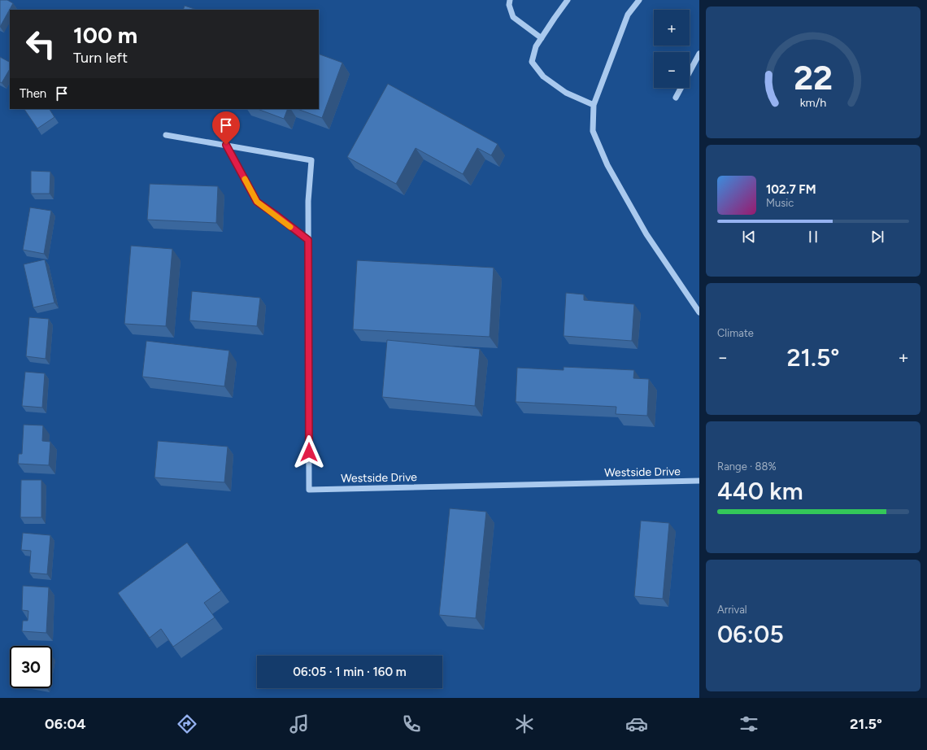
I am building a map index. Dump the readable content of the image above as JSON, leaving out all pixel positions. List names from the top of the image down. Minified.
{"streets":{"street":["Westside Drive"]},"page":{"map_buttons":["+","−"],"turn":["100 m","Turn left"],"then":"Then","song":["102.7 FM","Music"],"tile":["Climate",["Range · 88%","440 km"],["Arrival","06:05"]],"heat":["−","21.5°","+"],"limit":"30","trip":"06:05 · 1 min · 160 m","tabs":["06:04","21.5°"],"gauge":["22","km/h"]}}
